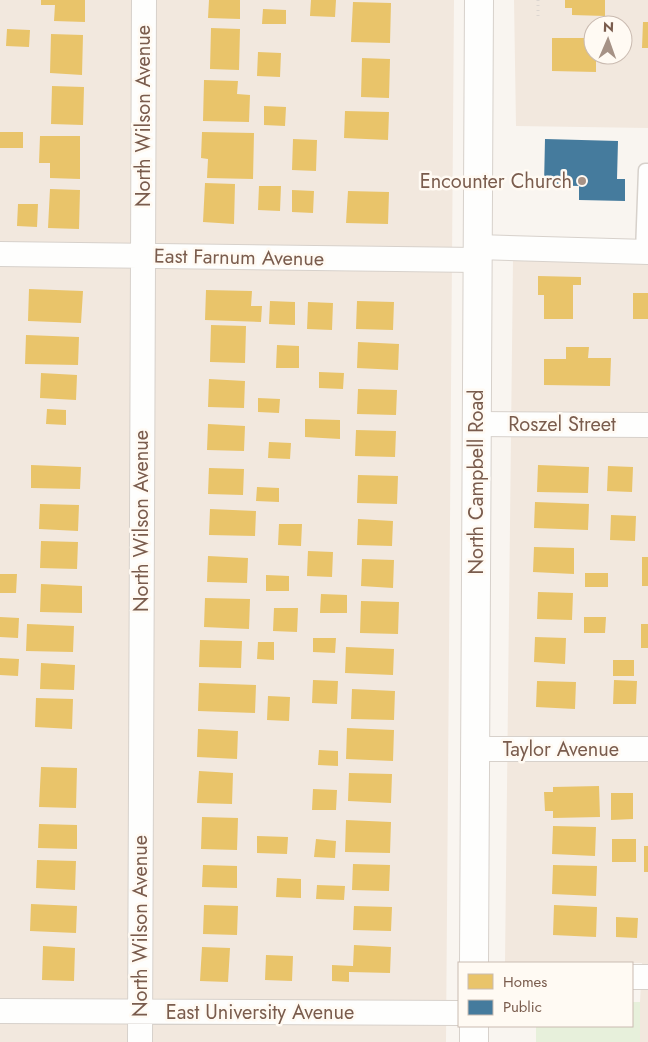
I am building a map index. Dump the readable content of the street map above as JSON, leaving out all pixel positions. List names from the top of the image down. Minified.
{"streets":{"street":["North Wilson Avenue","East Farnum Avenue","Roszel Street","North Campbell Road","Taylor Avenue","East University Avenue"]},"crossings":[["North Wilson Avenue","East Farnum Avenue"],["North Wilson Avenue","East University Avenue"],["East Farnum Avenue","North Campbell Road"],["Roszel Street","North Campbell Road"],["North Campbell Road","Taylor Avenue"]],"places":["Encounter Church"],"legend":["Homes","Public"],"north":"top"}
